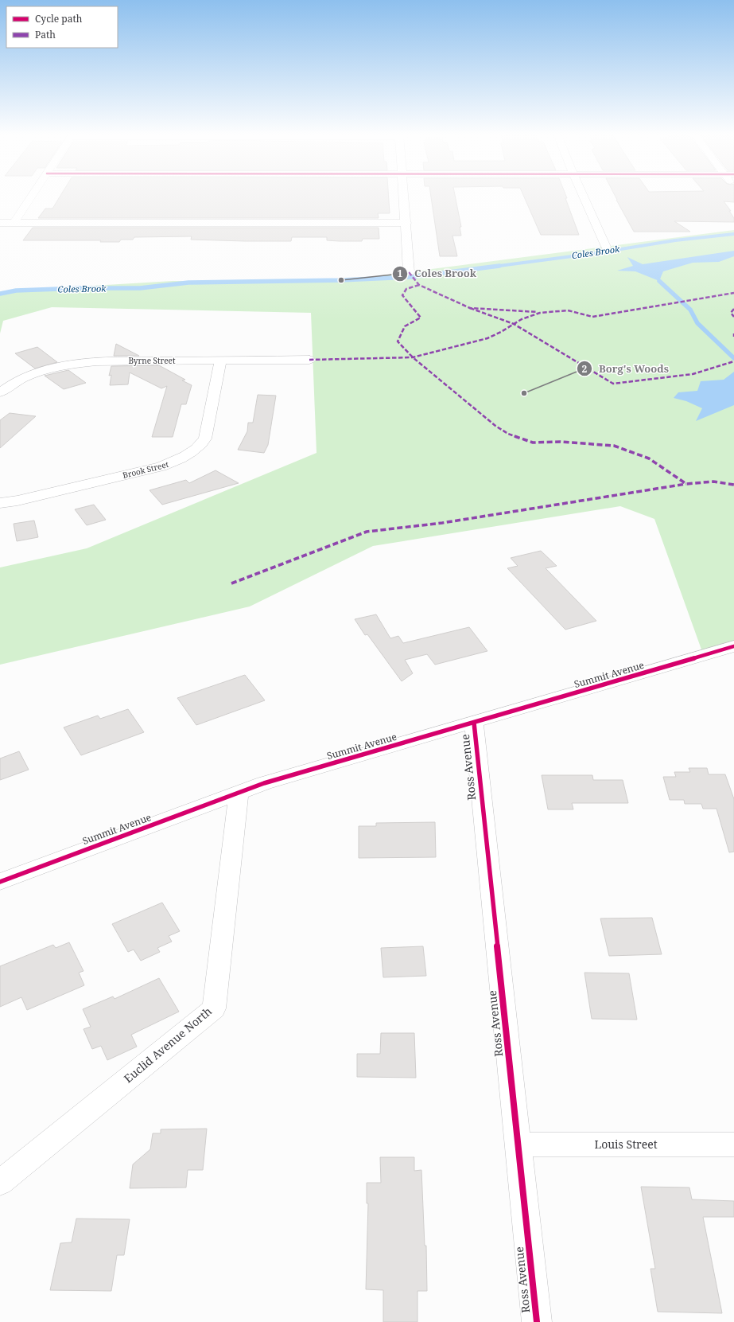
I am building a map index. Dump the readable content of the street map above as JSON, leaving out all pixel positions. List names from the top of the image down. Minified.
{"streets":{"street":["Byrne Street","Brook Street","Summit Avenue","Ross Avenue","Euclid Avenue North","Louis Street"]},"crossings":[["Byrne Street","Brook Street"],["Summit Avenue","Ross Avenue"],["Summit Avenue","Euclid Avenue North"],["Ross Avenue","Louis Street"]],"water":["Coles Brook"],"places":["Coles Brook","Borg's Woods"],"legend":["Cycle path","Path"]}
